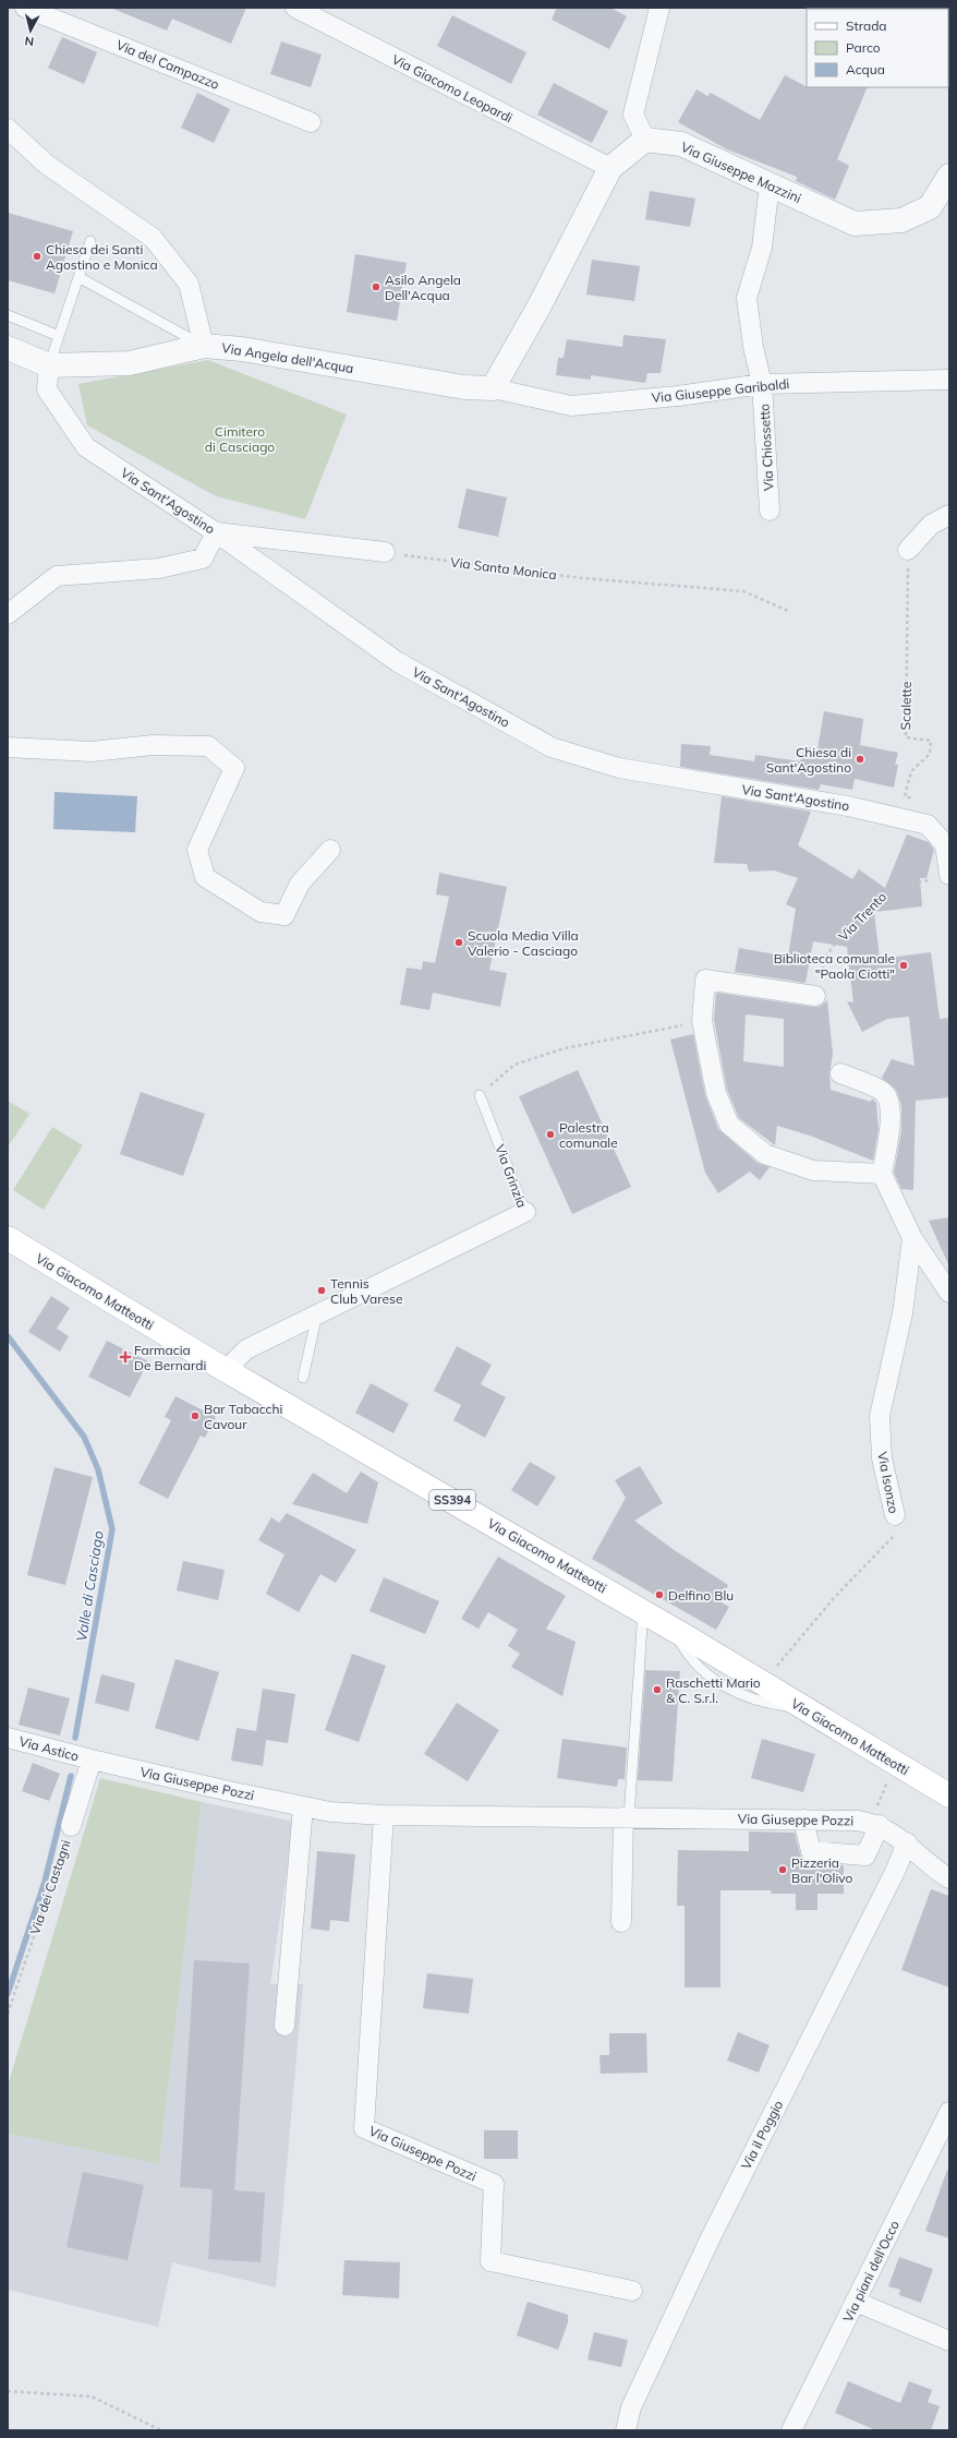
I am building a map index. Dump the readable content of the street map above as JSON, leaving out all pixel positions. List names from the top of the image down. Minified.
{"streets":{"main road":["Via Giacomo Matteotti","SS394"],"street":["Via del Campazzo","Via Giacomo Leopardi","Via Giuseppe Mazzini","Via Angela dell'Acqua","Via Giuseppe Garibaldi","Via Chiossetto","Via Sant'Agostino","Via Grinzia","Via Isonzo","Via Astico","Via Giuseppe Pozzi","Via dei Castagni","Via il Poggio","Via piani dell'Occo"],"path":["Via Santa Monica","Scalette","Via Trento"]},"crossings":[["Via Giuseppe Mazzini","Via Chiossetto"],["Via Angela dell'Acqua","Via Giuseppe Garibaldi"],["Via Angela dell'Acqua","Via Sant'Agostino"],["Via Giuseppe Garibaldi","Via Chiossetto"],["Via Sant'Agostino","Via Trento"],["Via Grinzia","Via Giacomo Matteotti"],["Via Astico","Via Giuseppe Pozzi"],["Via Astico","Via dei Castagni"],["Via Giuseppe Pozzi","Via dei Castagni"],["Via Giuseppe Pozzi","Via il Poggio"]],"water":["Valle di Casciago"],"parks":["Cimitero di Casciago"],"places":{"other":["Chiesa dei Santi Agostino e Monica","Asilo Angela Dell'Acqua","Chiesa di Sant'Agostino","Scuola Media Villa Valerio - Casciago","Biblioteca comunale \"Paola Ciotti\"","Palestra comunale","Tennis Club Varese","Bar Tabacchi Cavour","Delfino Blu","Raschetti Mario & C. S.r.l.","Pizzeria Bar l'Olivo"],"health":["Farmacia De Bernardi"]},"legend":["Strada","Parco","Acqua"],"north":"bottom"}
